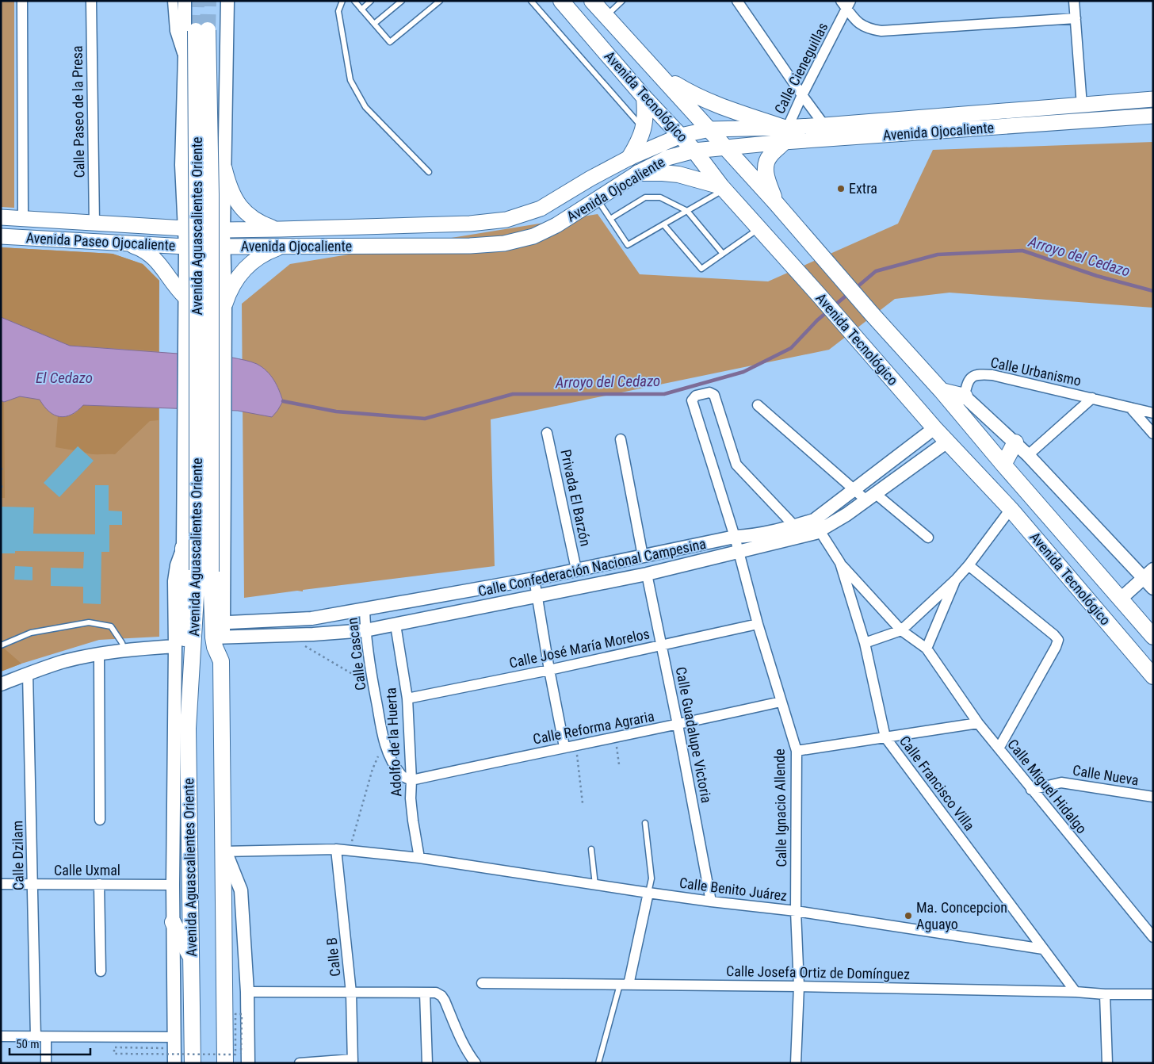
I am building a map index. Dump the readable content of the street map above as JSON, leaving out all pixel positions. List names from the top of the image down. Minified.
{"streets":{"main road":["Avenida Tecnológico","Avenida Ojocaliente","Avenida Aguascalientes Oriente","Avenida Paseo Ojocaliente"],"street":["Calle Cieneguillas","Calle Paseo de la Presa","Calle Urbanismo","Privada El Barzón","Calle Confederación Nacional Campesina","Calle José María Morelos","Calle Cascan","Calle Reforma Agraria","Calle Guadalupe Victoria","Adolfo de la Huerta","Calle Nueva","Calle Francisco Villa","Calle Miguel Hidalgo","Calle Ignacio Allende","Calle Dzilam","Calle Uxmal","Calle Benito Juárez","Calle B","Calle Josefa Ortiz de Domínguez"]},"crossings":[["Calle Cieneguillas","Avenida Ojocaliente"],["Avenida Tecnológico","Avenida Ojocaliente"],["Avenida Tecnológico","Calle Confederación Nacional Campesina"],["Calle Paseo de la Presa","Avenida Paseo Ojocaliente"],["Avenida Ojocaliente","Avenida Aguascalientes Oriente"],["Avenida Ojocaliente","Avenida Paseo Ojocaliente"],["Avenida Aguascalientes Oriente","Avenida Paseo Ojocaliente"],["Avenida Aguascalientes Oriente","Calle Confederación Nacional Campesina"],["Avenida Aguascalientes Oriente","Calle Uxmal"],["Avenida Aguascalientes Oriente","Calle Benito Juárez"],["Privada El Barzón","Calle Confederación Nacional Campesina"],["Calle Confederación Nacional Campesina","Calle Cascan"],["Calle Confederación Nacional Campesina","Calle Guadalupe Victoria"],["Calle Confederación Nacional Campesina","Adolfo de la Huerta"],["Calle Confederación Nacional Campesina","Calle Francisco Villa"],["Calle Confederación Nacional Campesina","Calle Ignacio Allende"],["Calle José María Morelos","Calle Guadalupe Victoria"],["Calle José María Morelos","Adolfo de la Huerta"],["Calle José María Morelos","Calle Ignacio Allende"],["Calle Cascan","Calle Reforma Agraria"],["Calle Cascan","Adolfo de la Huerta"],["Calle Reforma Agraria","Calle Guadalupe Victoria"],["Calle Reforma Agraria","Adolfo de la Huerta"],["Calle Reforma Agraria","Calle Ignacio Allende"],["Calle Guadalupe Victoria","Calle Benito Juárez"],["Adolfo de la Huerta","Calle Benito Juárez"],["Calle Nueva","Calle Miguel Hidalgo"],["Calle Francisco Villa","Calle Miguel Hidalgo"],["Calle Francisco Villa","Calle Benito Juárez"],["Calle Francisco Villa","Calle Josefa Ortiz de Domínguez"],["Calle Ignacio Allende","Calle Benito Juárez"],["Calle Ignacio Allende","Calle Josefa Ortiz de Domínguez"],["Calle Dzilam","Calle Uxmal"],["Calle Benito Juárez","Calle B"]],"water":["Arroyo del Cedazo","El Cedazo"],"places":["Extra","Ma. Concepcion Aguayo"],"scale_bar":"50 m"}
